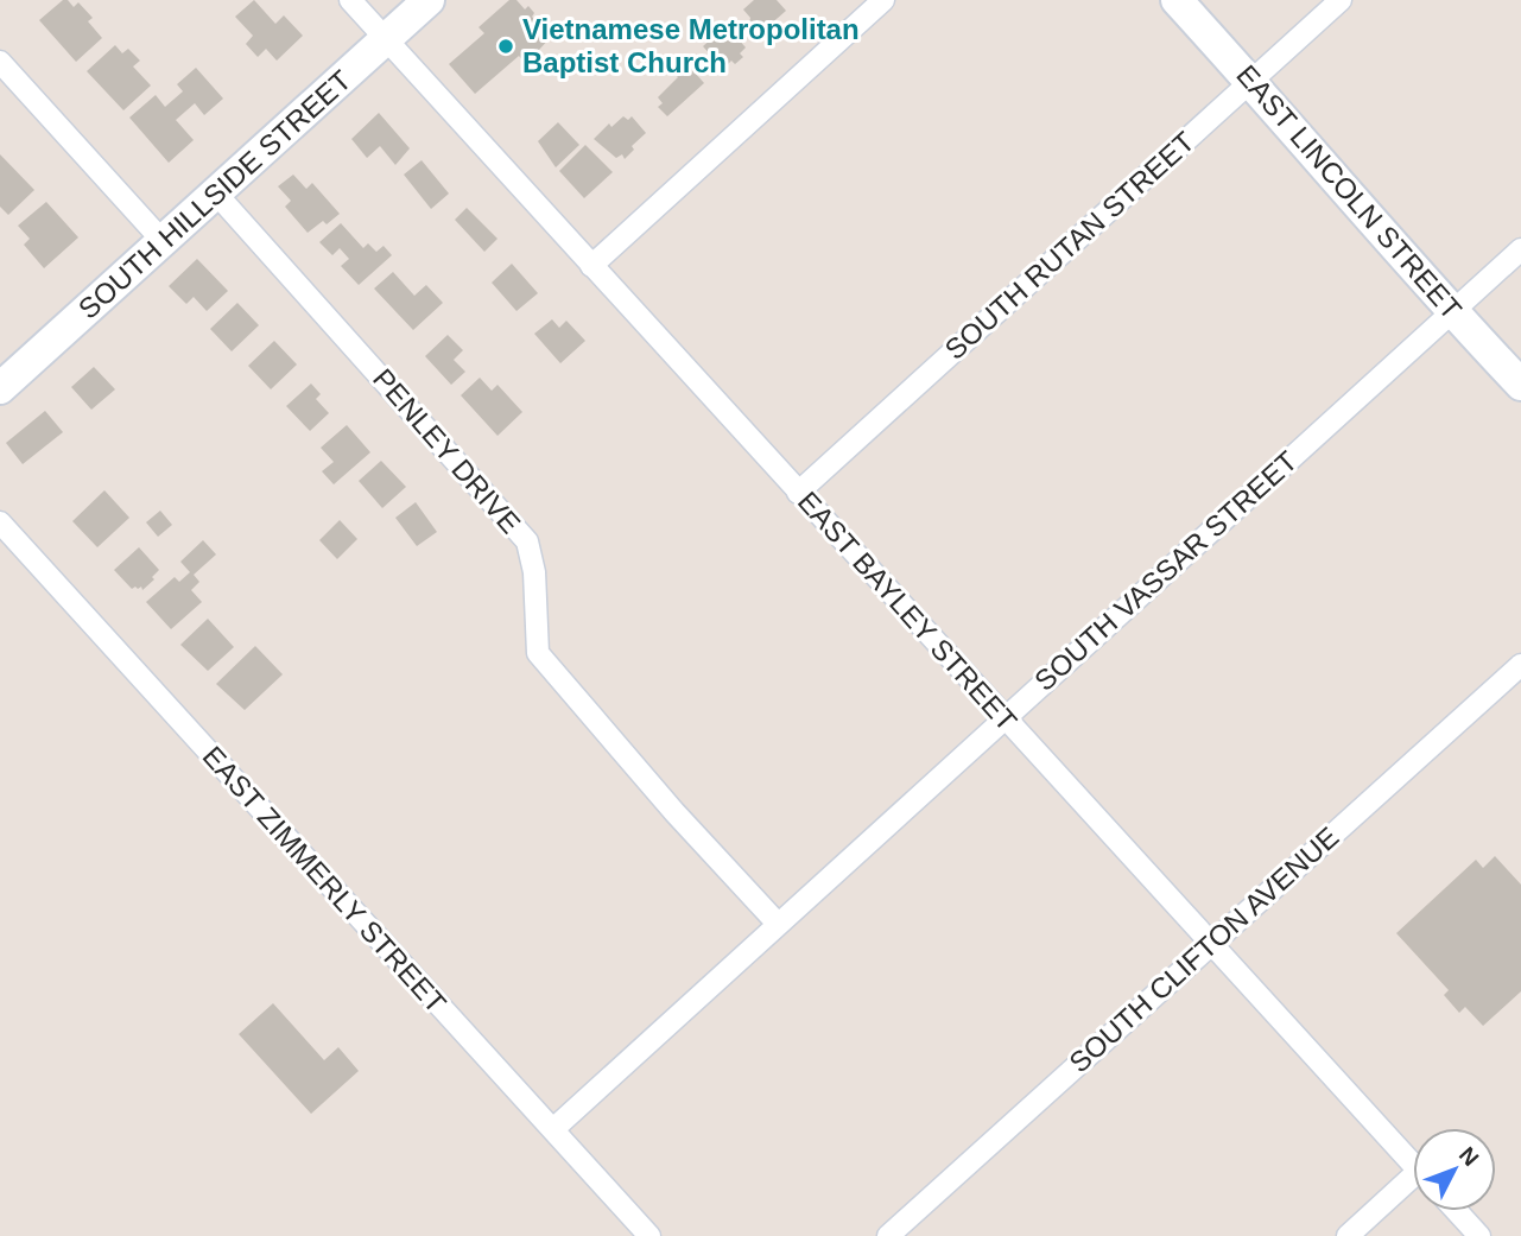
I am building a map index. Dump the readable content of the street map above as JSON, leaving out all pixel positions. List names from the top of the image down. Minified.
{"streets":{"main road":["EAST LINCOLN STREET","SOUTH HILLSIDE STREET"],"street":["SOUTH RUTAN STREET","PENLEY DRIVE","SOUTH VASSAR STREET","EAST BAYLEY STREET","EAST ZIMMERLY STREET","SOUTH CLIFTON AVENUE"]},"crossings":[["EAST LINCOLN STREET","SOUTH RUTAN STREET"],["EAST LINCOLN STREET","SOUTH VASSAR STREET"],["SOUTH HILLSIDE STREET","PENLEY DRIVE"],["SOUTH HILLSIDE STREET","EAST BAYLEY STREET"],["SOUTH RUTAN STREET","EAST BAYLEY STREET"],["PENLEY DRIVE","SOUTH VASSAR STREET"],["SOUTH VASSAR STREET","EAST BAYLEY STREET"],["SOUTH VASSAR STREET","EAST ZIMMERLY STREET"],["EAST BAYLEY STREET","SOUTH CLIFTON AVENUE"]],"places":["Vietnamese Metropolitan Baptist Church"],"north":"top right"}
